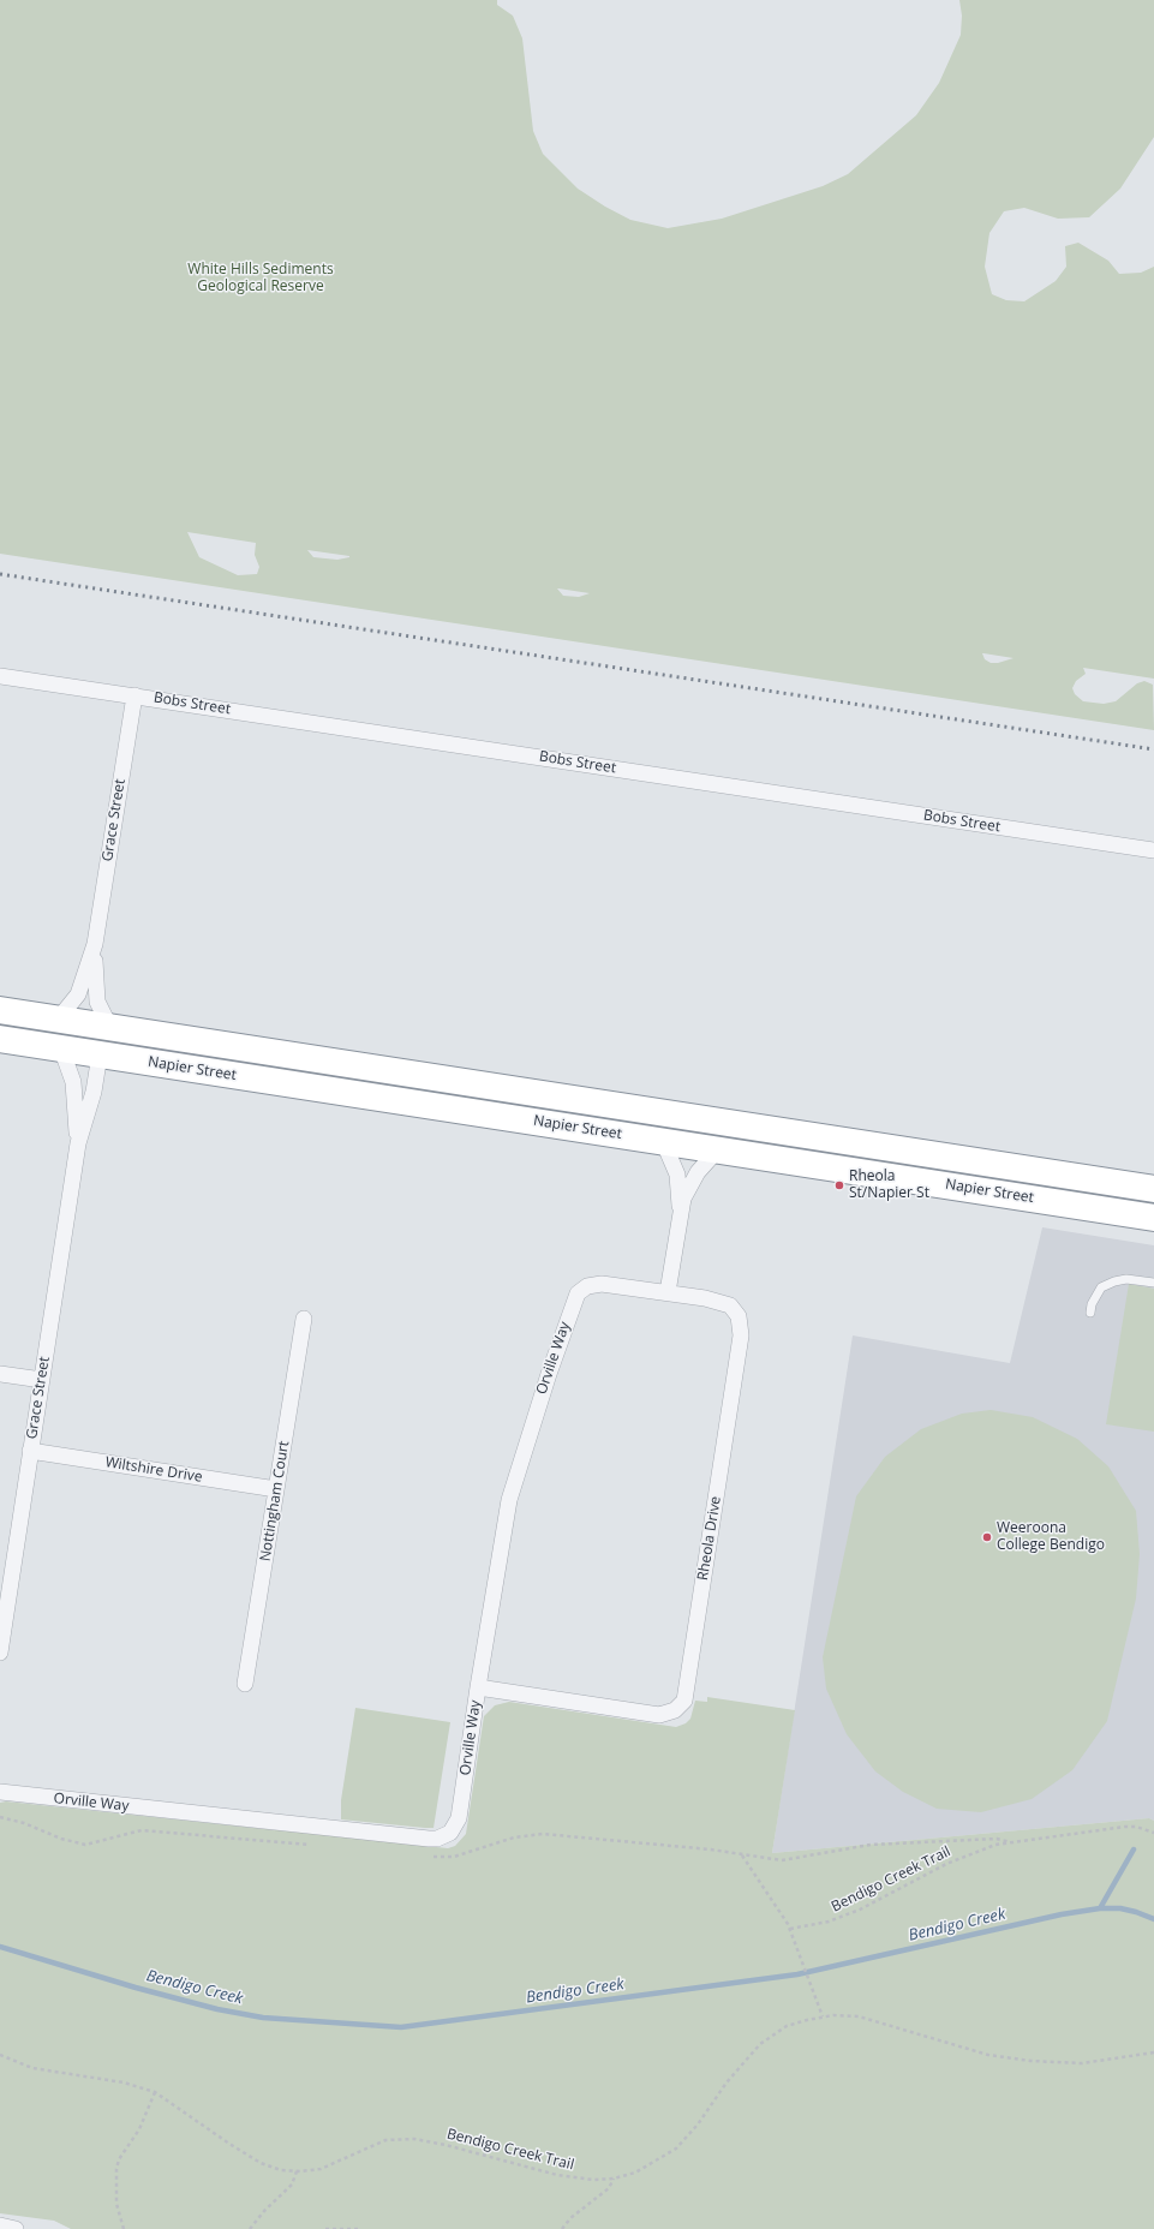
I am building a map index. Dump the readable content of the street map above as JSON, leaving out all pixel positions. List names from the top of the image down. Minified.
{"streets":{"highway":["Napier Street"],"street":["Bobs Street","Grace Street","Orville Way","Wiltshire Drive","Nottingham Court","Rheola Drive"],"path":["Bendigo Creek Trail"]},"crossings":[["Bobs Street","Grace Street"],["Grace Street","Napier Street"],["Grace Street","Wiltshire Drive"],["Orville Way","Rheola Drive"],["Wiltshire Drive","Nottingham Court"]],"water":["Bendigo Creek"],"parks":["White Hills Sediments Geological Reserve"],"places":["Rheola St/Napier St","Weeroona College Bendigo"]}
